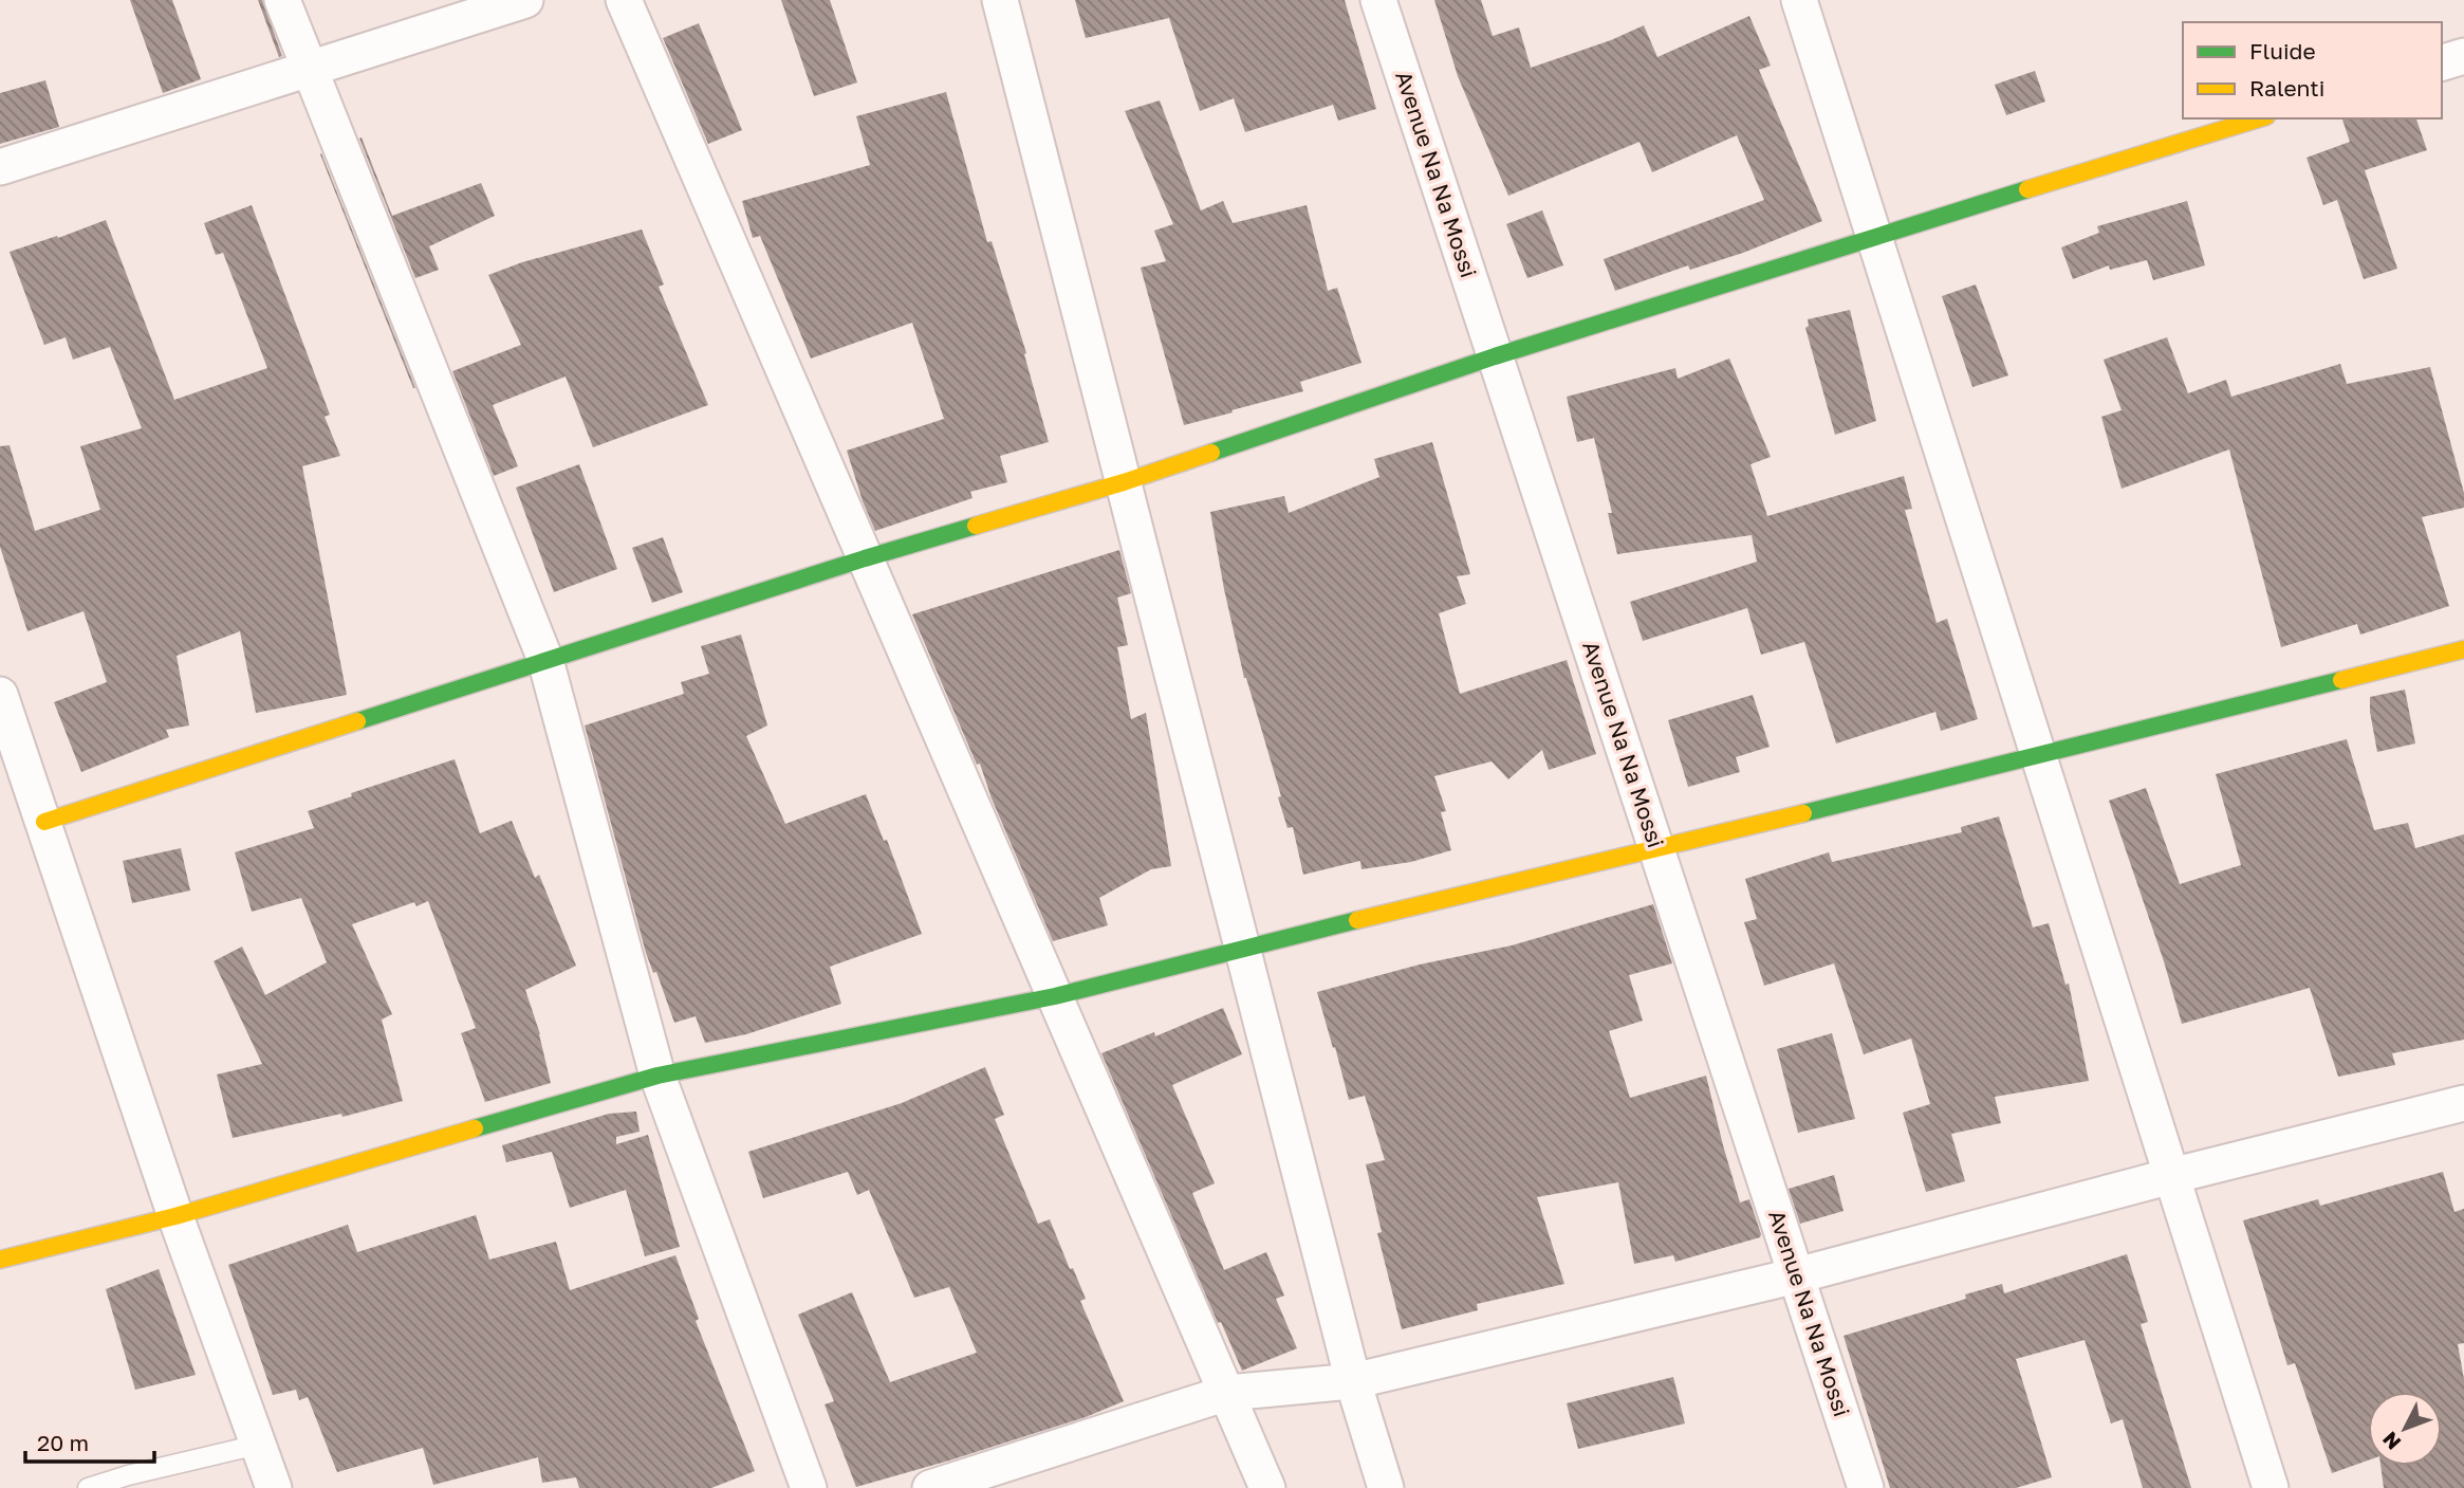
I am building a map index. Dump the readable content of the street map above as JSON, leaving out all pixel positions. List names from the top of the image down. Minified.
{"streets":{"street":["Avenue Na Na Mossi"]},"legend":["Fluide","Ralenti"],"scale_bar":"20 m","north":"bottom left"}
